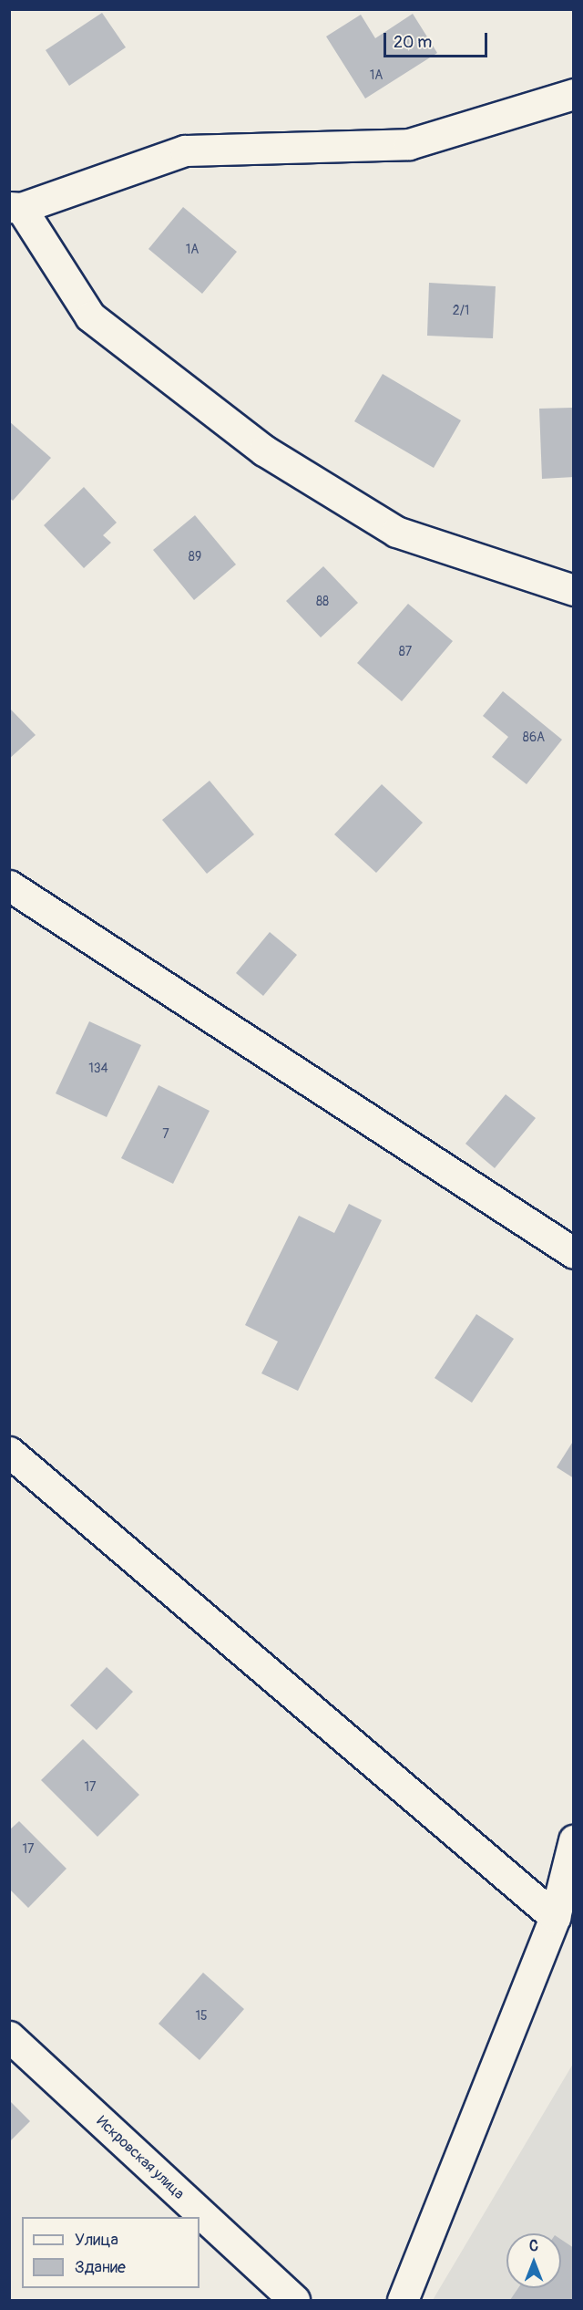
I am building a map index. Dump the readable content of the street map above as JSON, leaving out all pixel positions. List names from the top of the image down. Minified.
{"streets":{"street":["Искровская улица"]},"house_numbers":["1А","1А","2/1","89","88","87","86А","134","7","17","17","15"],"legend":["Улица","Здание"],"scale_bar":"20 m","north":"top"}
